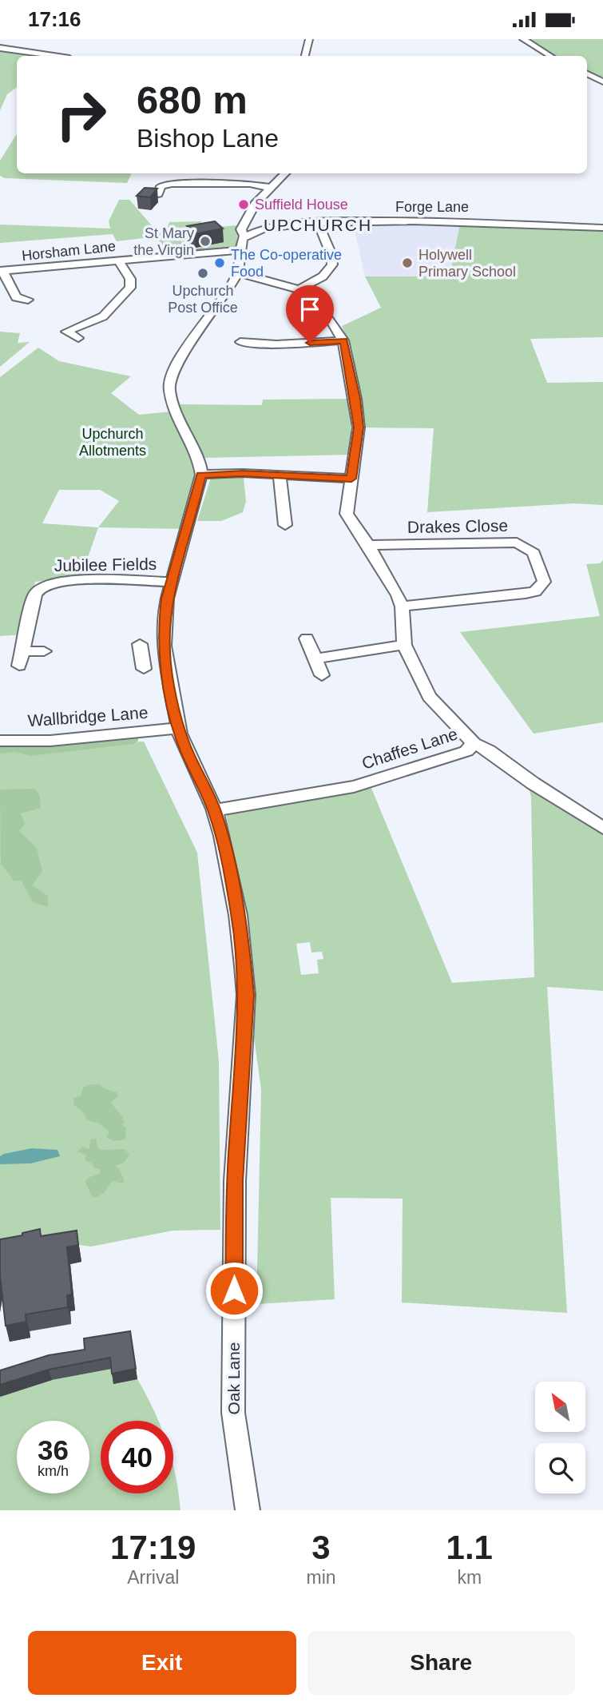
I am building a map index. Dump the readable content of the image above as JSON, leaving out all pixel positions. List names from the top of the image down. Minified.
{"streets":{"street":["Forge Lane","Horsham Lane","Drakes Close","Jubilee Fields","Wallbridge Lane","Chaffes Lane","Oak Lane"]},"crossings":[["Drakes Close","Chaffes Lane"],["Jubilee Fields","Oak Lane"],["Wallbridge Lane","Oak Lane"],["Chaffes Lane","Oak Lane"]],"districts":["UPCHURCH"],"parks":["Upchurch Allotments"],"places":["Suffield House","St Mary the Virgin","The Co-operative Food","Holywell Primary School","Upchurch Post Office"],"north":"top left","page":{"status":"17:16","turn":["680 m","Bishop Lane"],"speed":"36 km/h","limit":"40","eta":["17:19","Arrival","3","min","1.1","km"],"buttons":["Exit","Share"]}}
